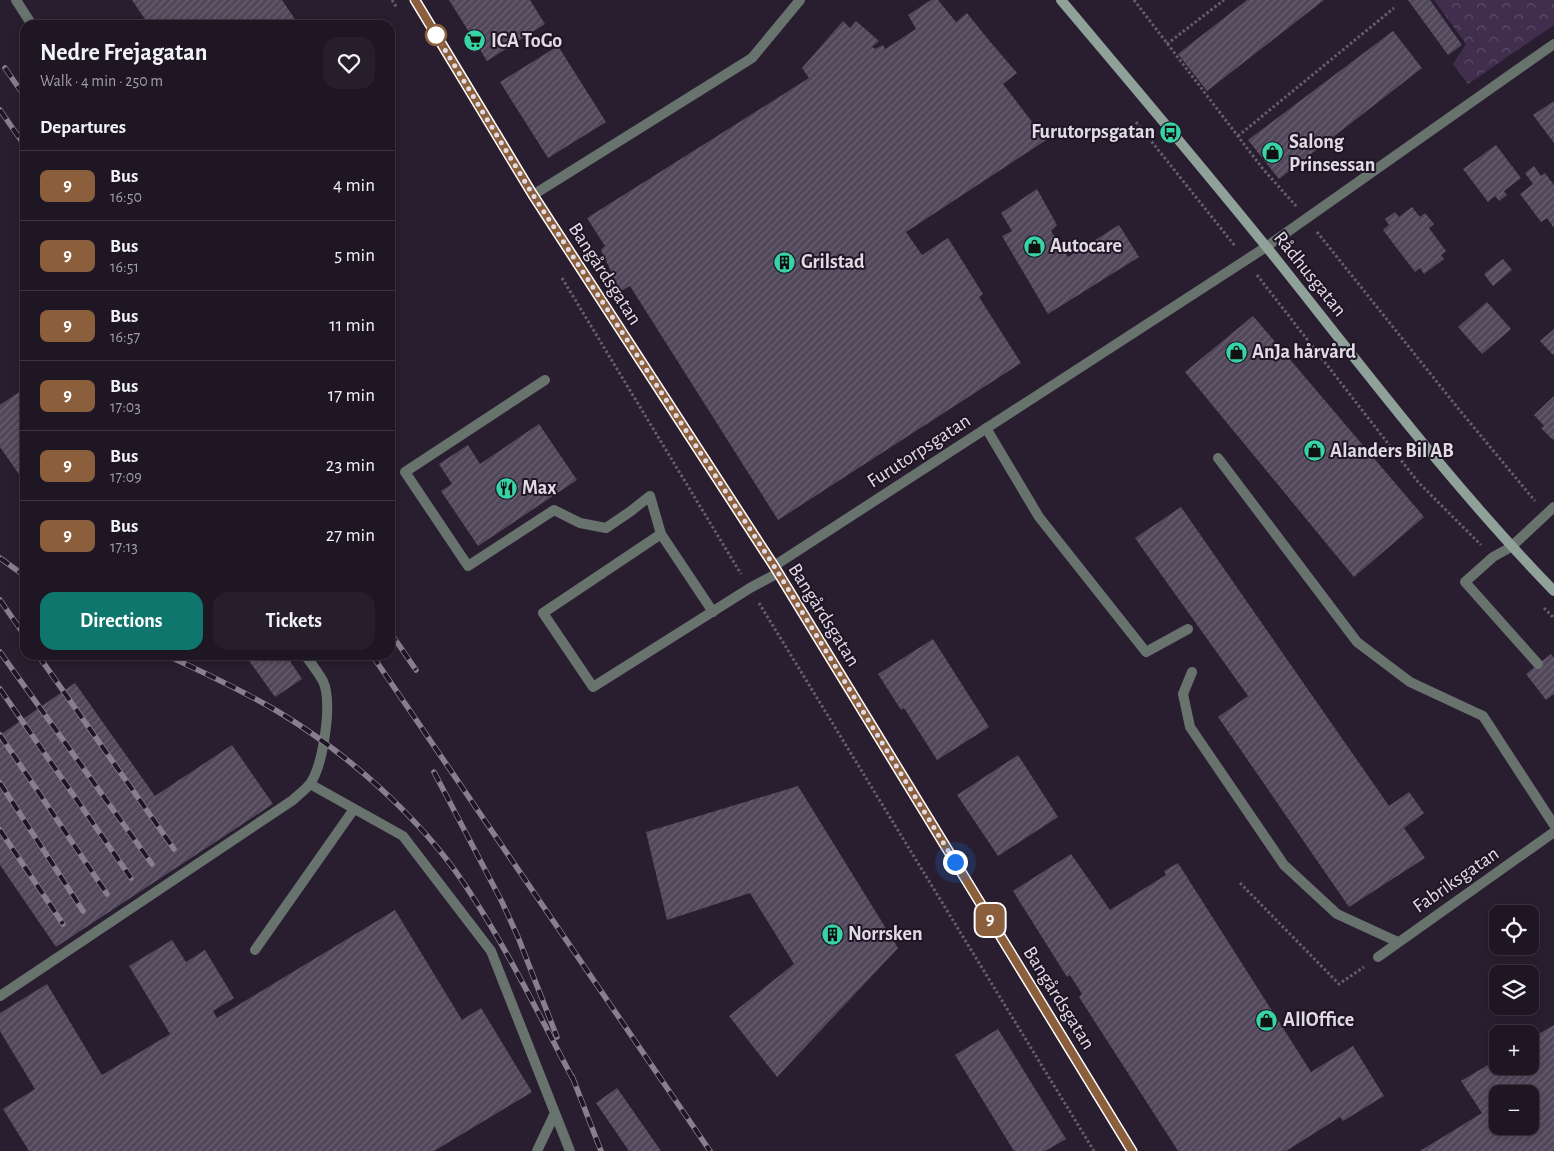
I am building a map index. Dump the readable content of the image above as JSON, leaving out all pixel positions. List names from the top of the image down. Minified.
{"streets":{"main road":["Rådhusgatan"],"street":["Bangårdsgatan","Furutorpsgatan","Fabriksgatan"]},"crossings":[["Bangårdsgatan","Furutorpsgatan"],["Rådhusgatan","Furutorpsgatan"]],"places":{"supermarket":["ICA ToGo"],"bus stop":["Furutorpsgatan"],"shop":["Salong Prinsessan","Autocare","AnJa hårvård","Alanders Bil AB","AllOffice"],"building":["Grilstad","Norrsken"],"restaurant":["Max"]},"lines":["bus line 9"],"page":{"on_map":"9","heading":[["Nedre Frejagatan","Walk · 4 min · 250 m"],"Departures"],"list":[{"mark":"9","name":"Bus","note":"16:50","value":"4 min"},{"mark":"9","name":"Bus","note":"16:51","value":"5 min"},{"mark":"9","name":"Bus","note":"16:57","value":"11 min"},{"mark":"9","name":"Bus","note":"17:03","value":"17 min"},{"mark":"9","name":"Bus","note":"17:09","value":"23 min"},{"mark":"9","name":"Bus","note":"17:13","value":"27 min"}],"buttons":["Directions","Tickets"],"map_buttons":["+","−"]}}
